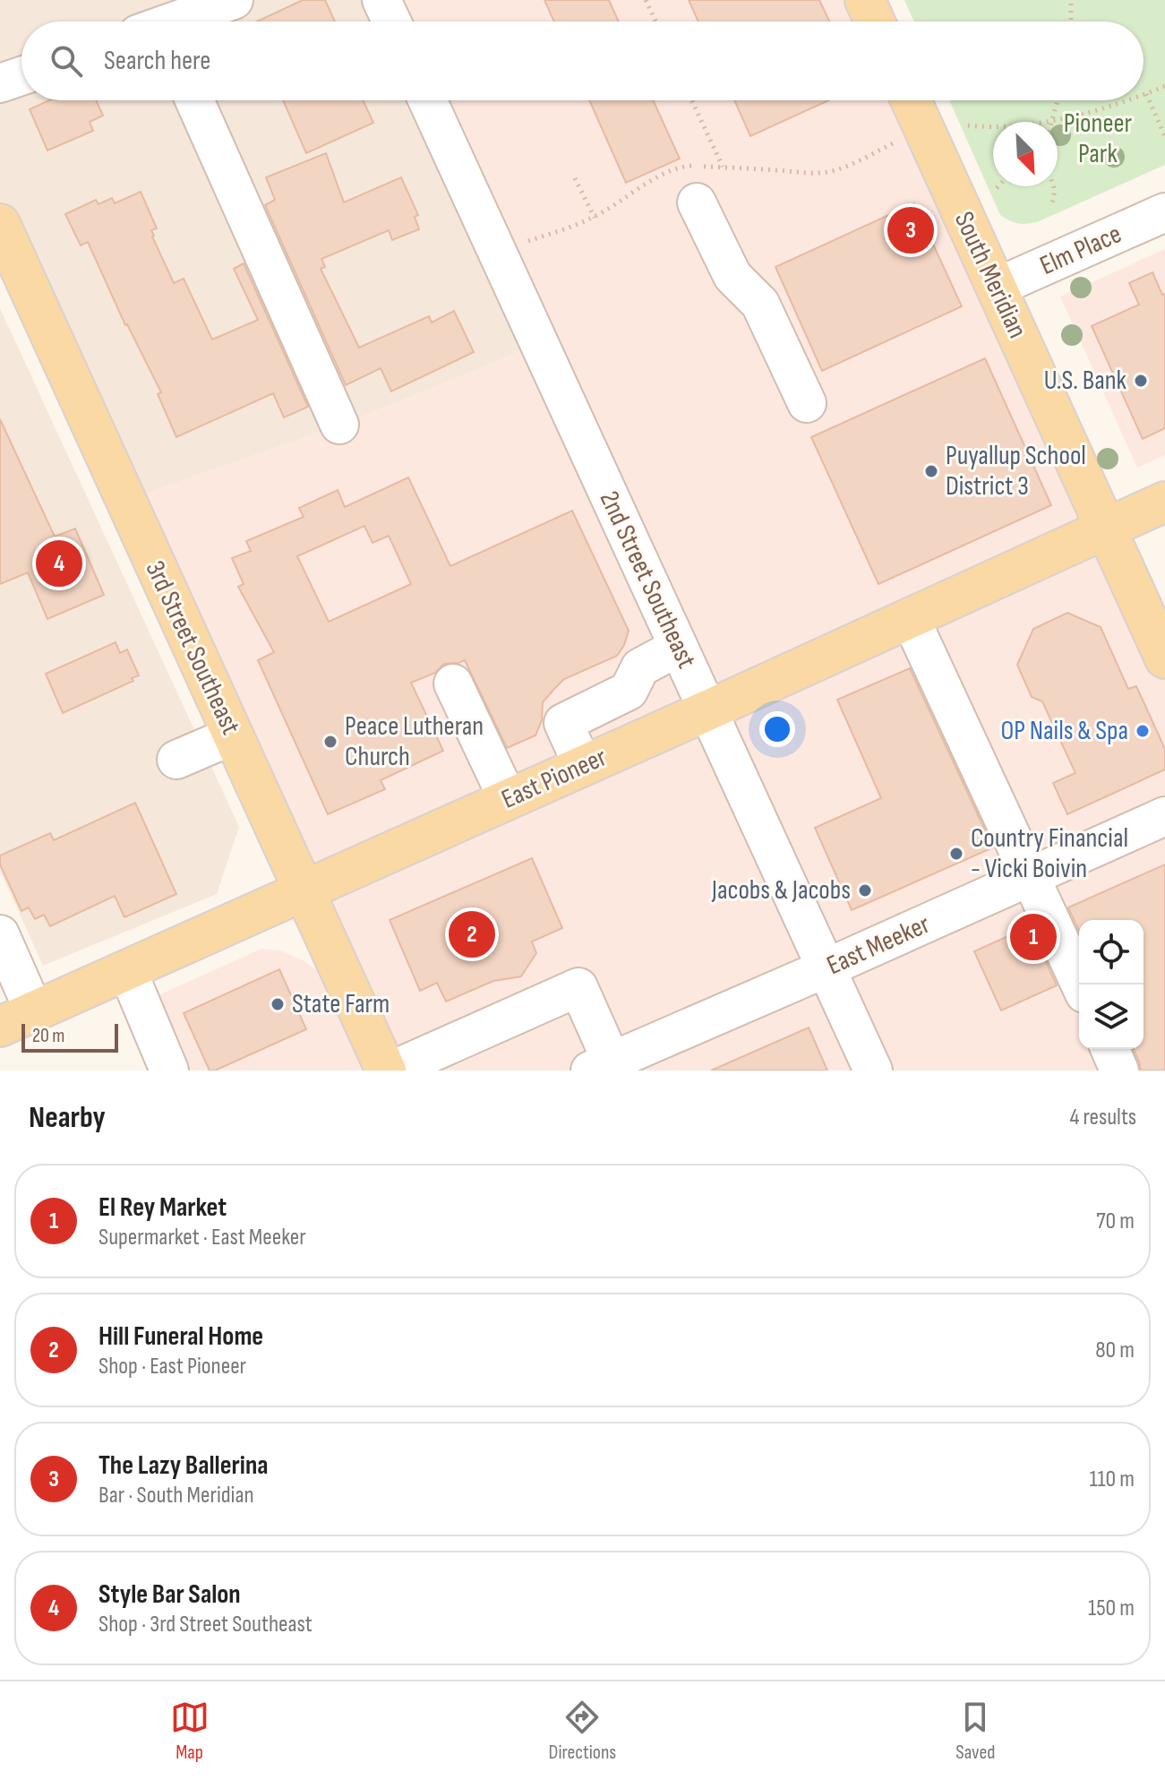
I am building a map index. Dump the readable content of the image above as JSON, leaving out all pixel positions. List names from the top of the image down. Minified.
{"streets":{"main road":["South Meridian","3rd Street Southeast","East Pioneer"],"street":["Elm Place","2nd Street Southeast","East Meeker"]},"crossings":[["Elm Place","South Meridian"],["South Meridian","East Pioneer"],["2nd Street Southeast","East Pioneer"],["2nd Street Southeast","East Meeker"],["3rd Street Southeast","East Pioneer"]],"parks":["Pioneer Park"],"places":["U.S. Bank","Puyallup School District 3","OP Nails & Spa","Peace Lutheran Church","Country Financial - Vicki Boivin","Jacobs & Jacobs","State Farm"],"scale_bar":"20 m","north":"bottom right","page":{"search":"Search here","pins":["3","4","2","1"],"scale":"20 m","heading":["Nearby","4 results"],"list":[{"mark":"1","name":"El Rey Market","note":"Supermarket · East Meeker","value":"70 m"},{"mark":"2","name":"Hill Funeral Home","note":"Shop · East Pioneer","value":"80 m"},{"mark":"3","name":"The Lazy Ballerina","note":"Bar · South Meridian","value":"110 m"},{"mark":"4","name":"Style Bar Salon","note":"Shop · 3rd Street Southeast","value":"150 m"}],"nav":["Map","Directions","Saved"]}}
